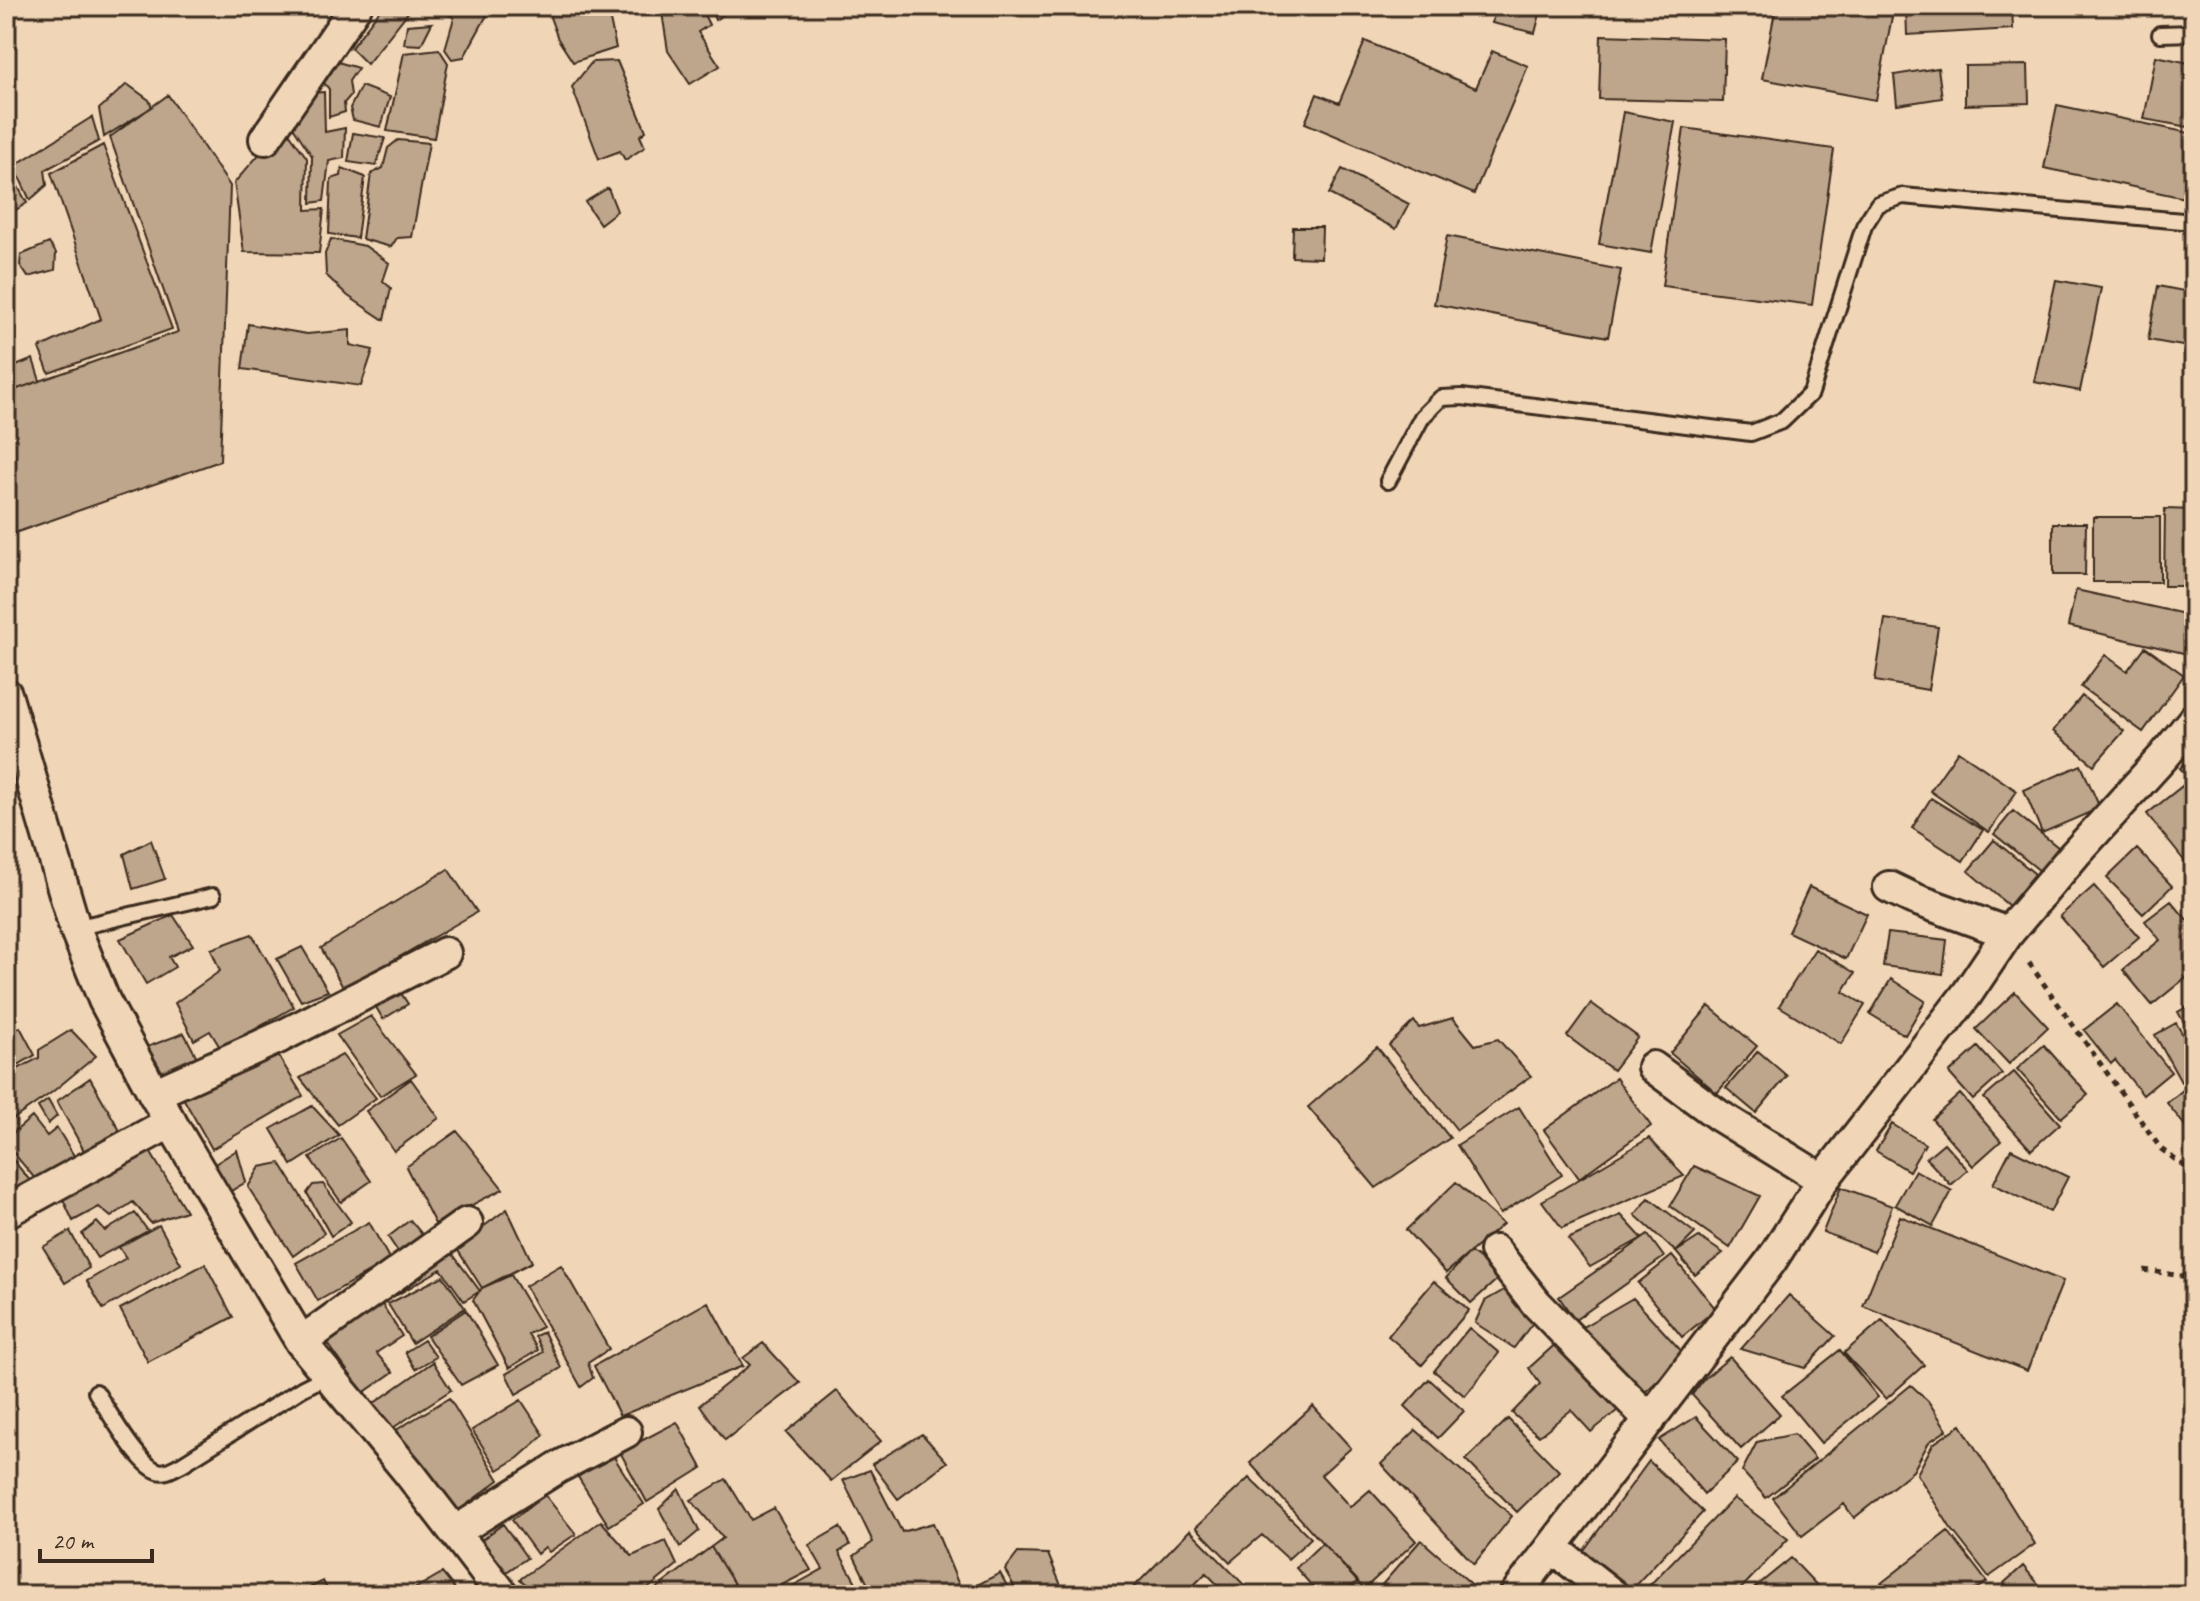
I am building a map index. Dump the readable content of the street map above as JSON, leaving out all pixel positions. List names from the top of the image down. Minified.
{"scale_bar":"20 m"}
